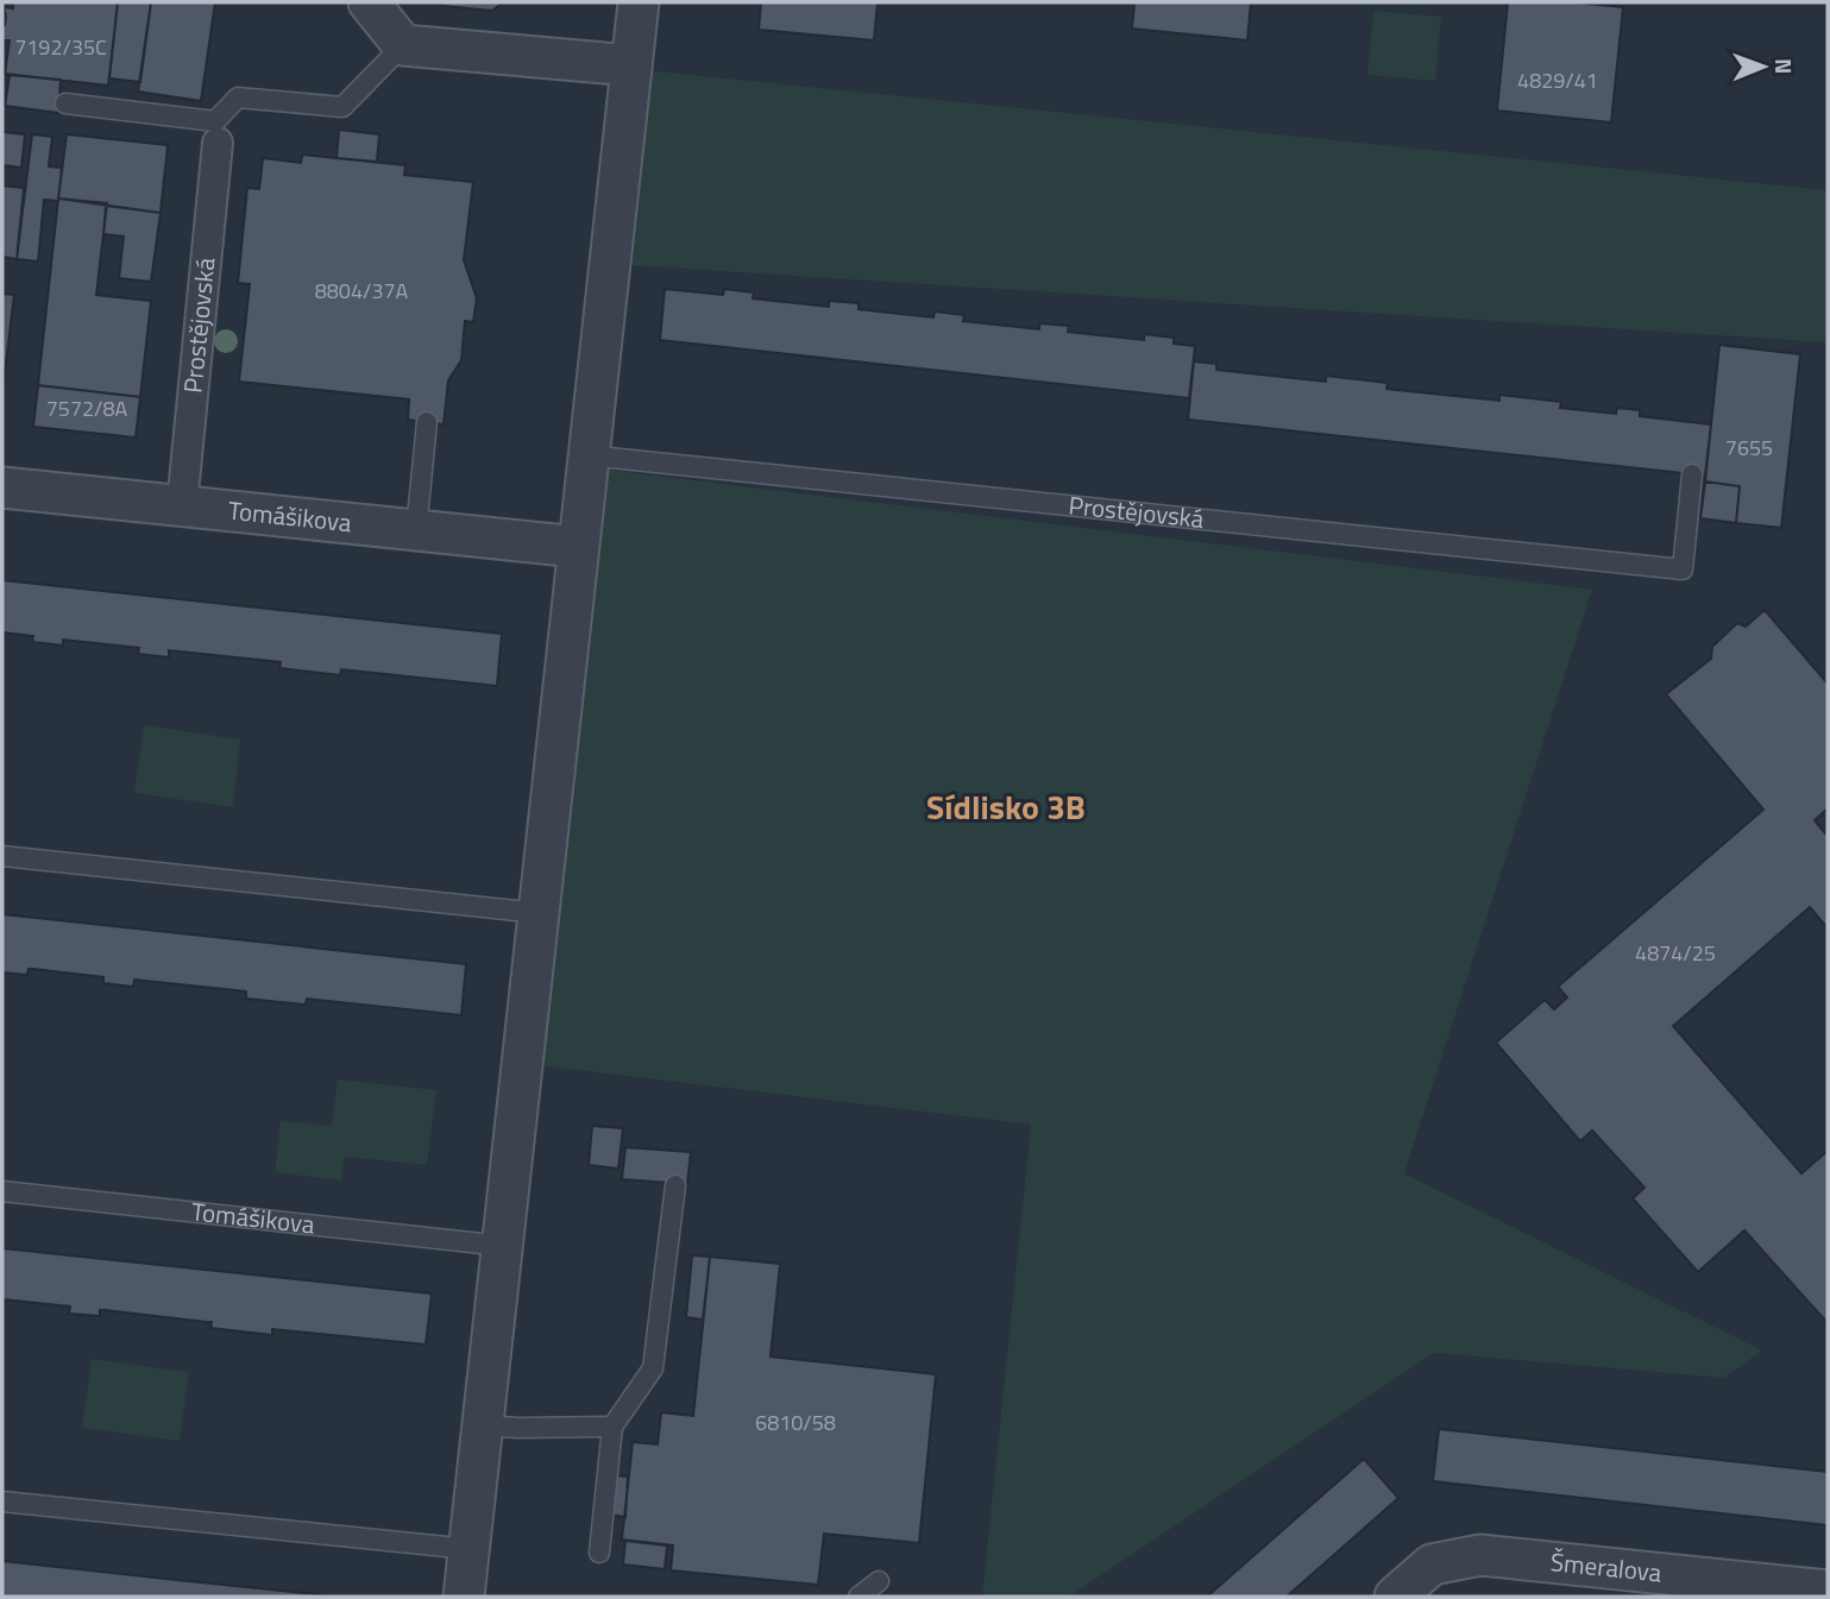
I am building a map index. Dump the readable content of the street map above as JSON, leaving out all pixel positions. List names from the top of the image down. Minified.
{"streets":{"street":["Prostějovská","Tomášikova","Šmeralova"]},"crossings":[["Prostějovská","Tomášikova"]],"districts":["Sídlisko 3B"],"house_numbers":["7192/35C","4829/41","8804/37A","7572/8A","7655","4874/25","6810/58"],"north":"right"}
